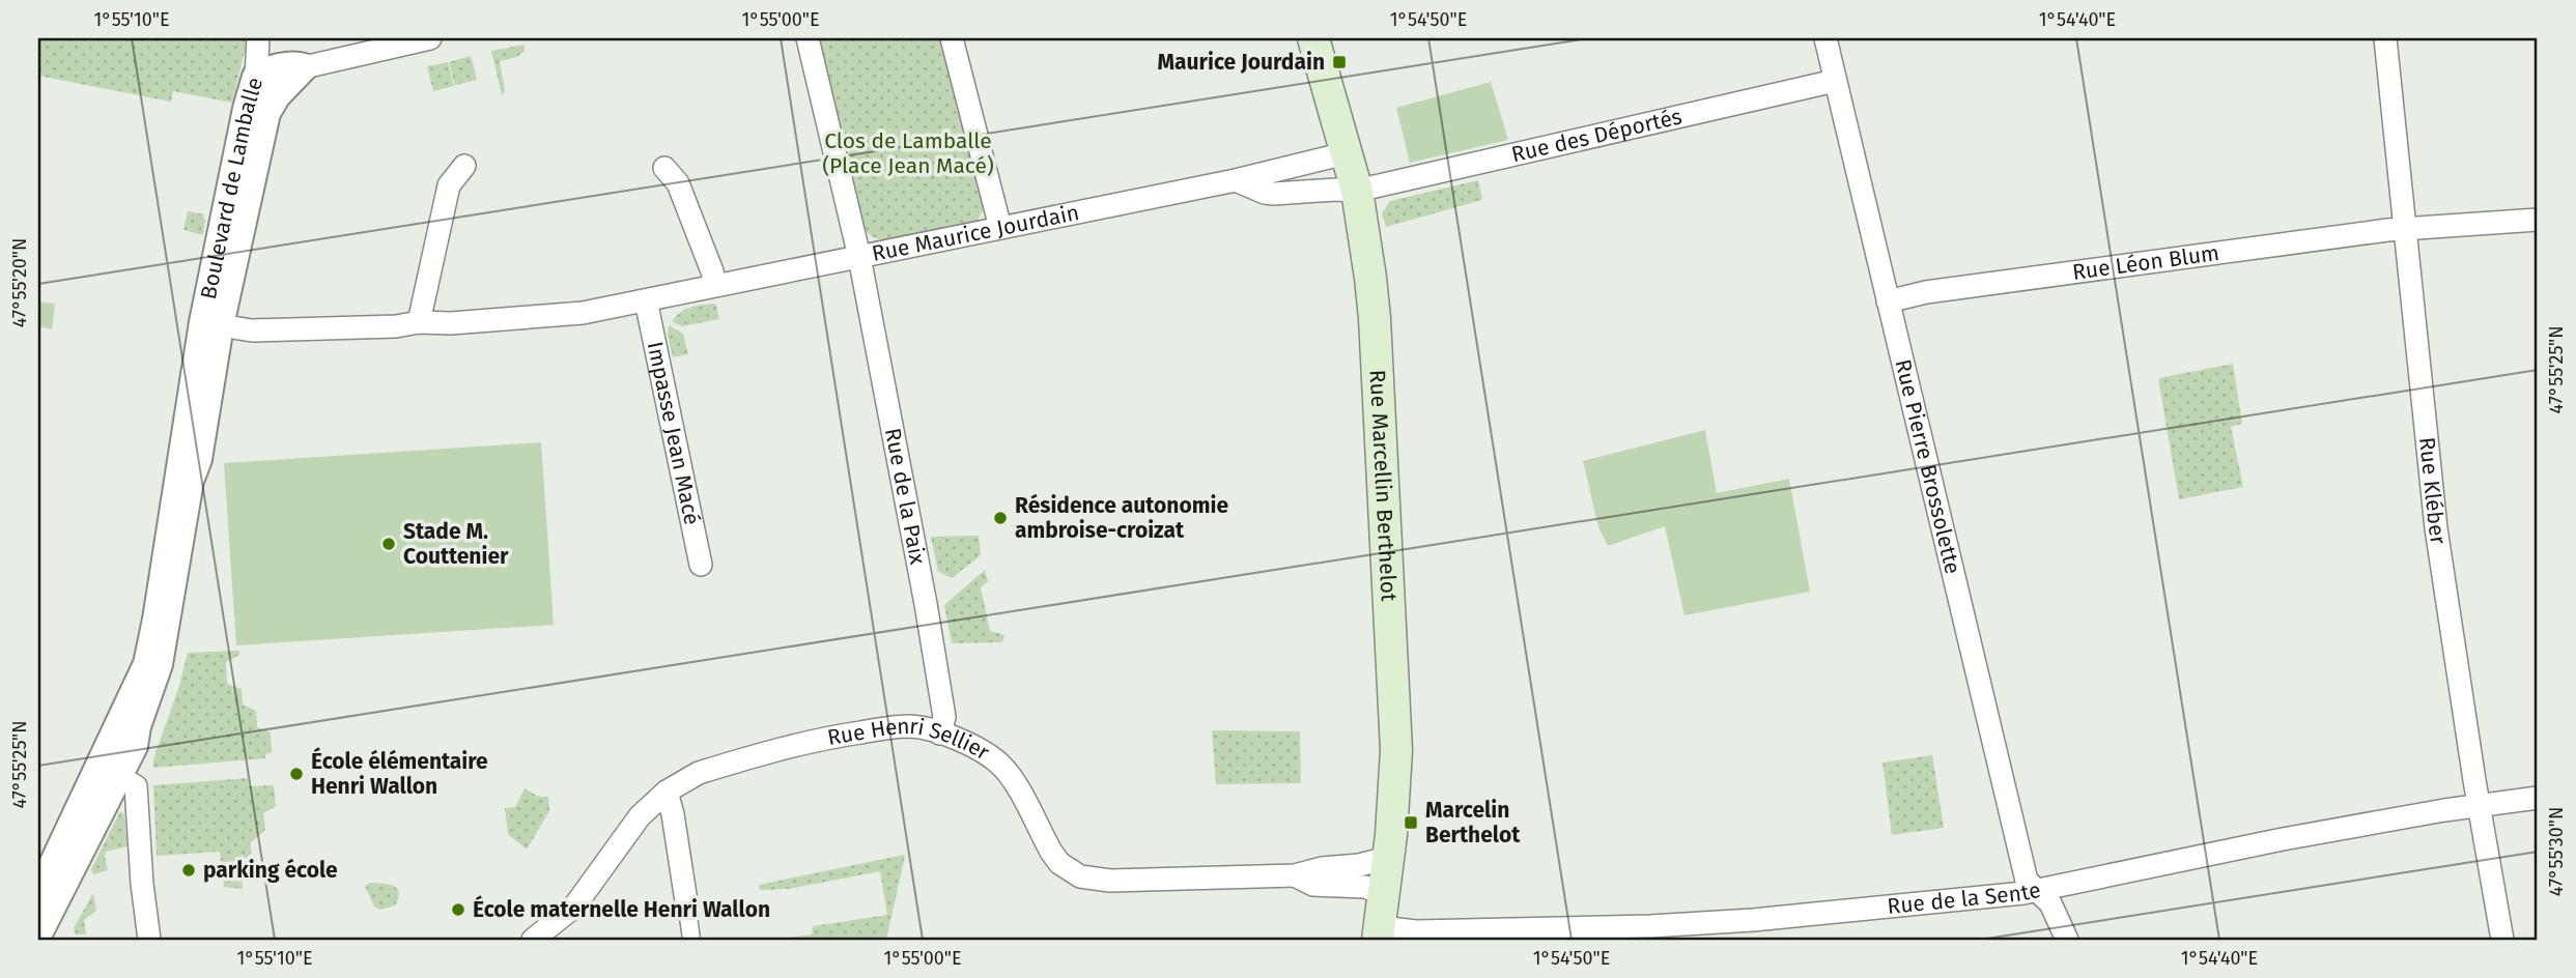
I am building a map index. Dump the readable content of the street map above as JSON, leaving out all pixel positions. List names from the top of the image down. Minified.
{"streets":{"main road":["Rue Marcellin Berthelot"],"street":["Rue des Déportés","Boulevard de Lamballe","Rue Maurice Jourdain","Rue Léon Blum","Impasse Jean Macé","Rue Pierre Brossolette","Rue Kléber","Rue de la Paix","Rue Henri Sellier","Rue de la Sente"]},"crossings":[["Rue des Déportés","Rue Pierre Brossolette"],["Rue des Déportés","Rue Marcellin Berthelot"],["Boulevard de Lamballe","Rue Maurice Jourdain"],["Rue Maurice Jourdain","Impasse Jean Macé"],["Rue Maurice Jourdain","Rue Marcellin Berthelot"],["Rue Maurice Jourdain","Rue de la Paix"],["Rue Léon Blum","Rue Pierre Brossolette"],["Rue Léon Blum","Rue Kléber"],["Rue Pierre Brossolette","Rue de la Sente"],["Rue Marcellin Berthelot","Rue Henri Sellier"],["Rue Marcellin Berthelot","Rue de la Sente"],["Rue Kléber","Rue de la Sente"],["Rue de la Paix","Rue Henri Sellier"]],"parks":["Clos de Lamballe (Place Jean Macé)"],"places":{"transit":["Maurice Jourdain","Marcelin Berthelot"],"other":["Résidence autonomie ambroise-croizat","Stade M. Couttenier","École élémentaire Henri Wallon","parking école","École maternelle Henri Wallon"]},"coordinates":["1°55'10\"E","1°55'00\"E","1°54'50\"E","1°54'40\"E","47°55'20\"N","47°55'25\"N","47°55'30\"N"]}
